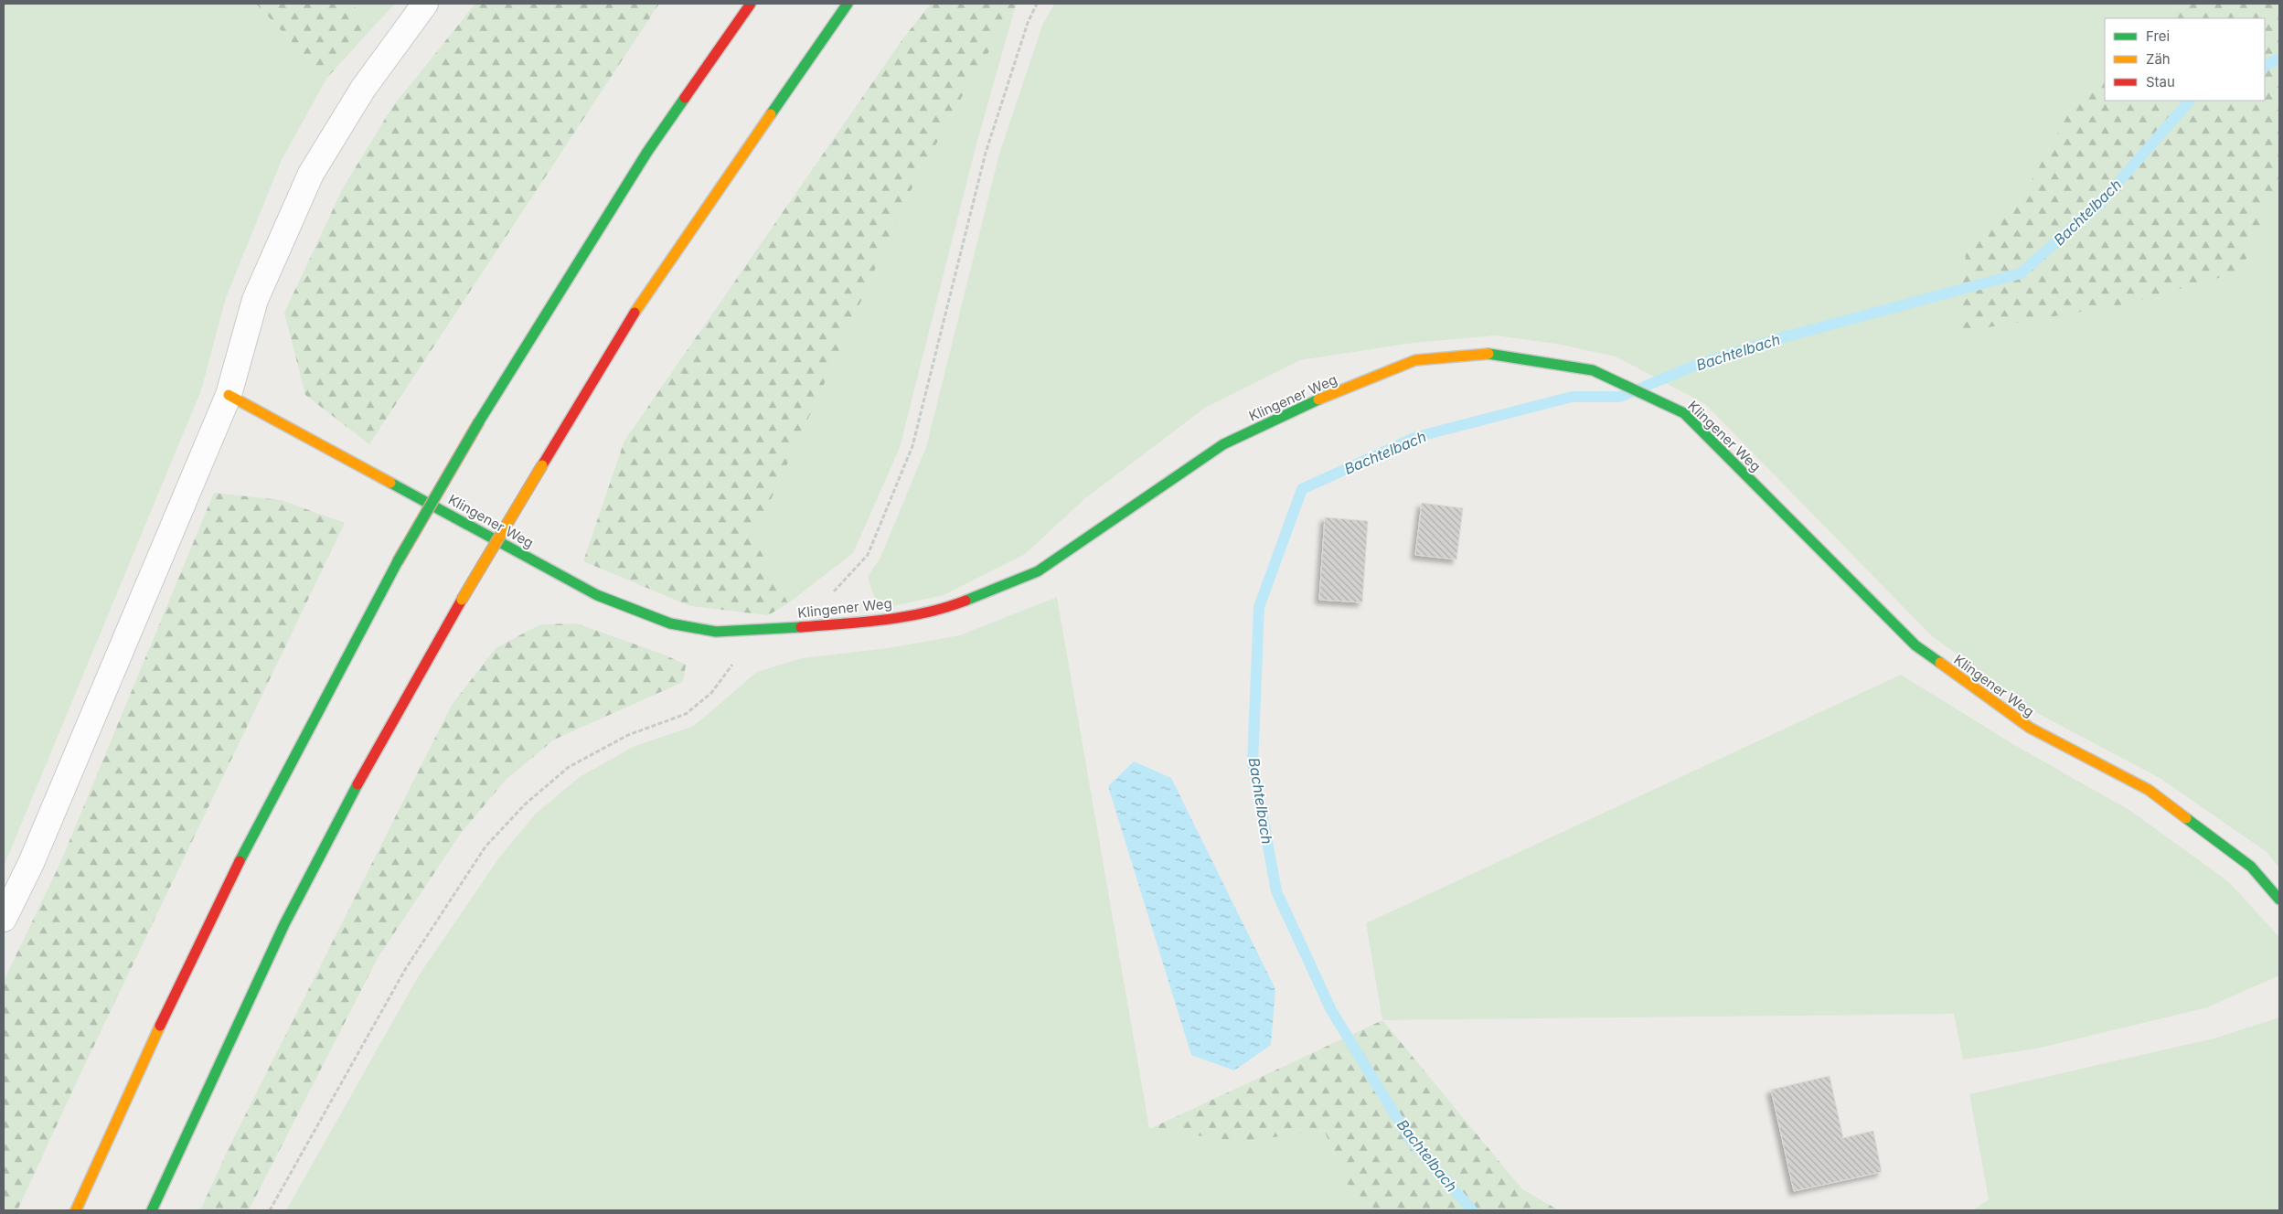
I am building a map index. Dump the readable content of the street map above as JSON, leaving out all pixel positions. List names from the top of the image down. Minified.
{"streets":{"main road":["Klingener Weg"]},"water":["Bachtelbach"],"legend":["Frei","Zäh","Stau"]}
